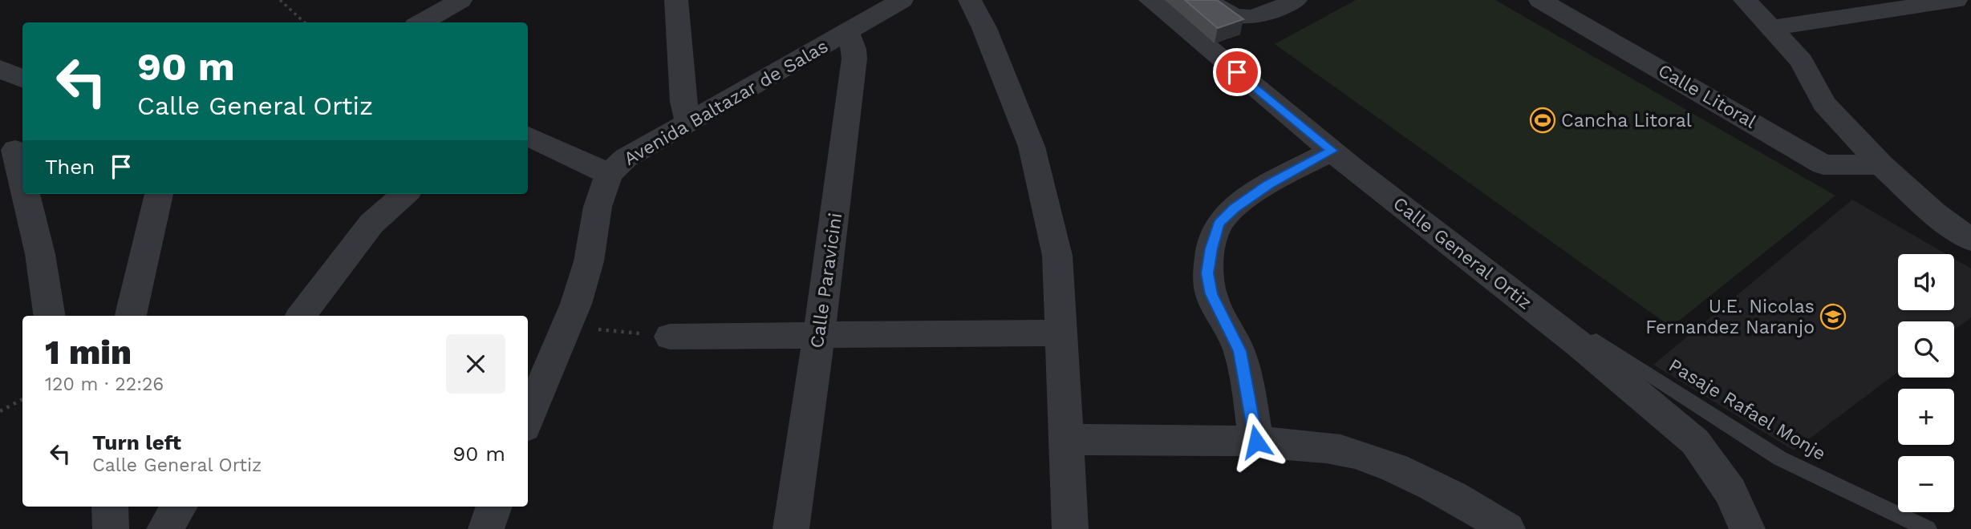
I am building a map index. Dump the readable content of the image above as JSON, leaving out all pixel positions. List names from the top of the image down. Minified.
{"streets":{"street":["Calle Litoral","Avenida Baltazar de Salas","Calle General Ortiz","Calle Paravicini"],"lane":["Pasaje Rafael Monje"]},"crossings":[["Avenida Baltazar de Salas","Calle Paravicini"],["Calle General Ortiz","Pasaje Rafael Monje"]],"places":{"sports":["Cancha Litoral"],"school or university":["U.E. Nicolas Fernandez Naranjo"]},"page":{"turn":["90 m","Calle General Ortiz"],"then":"Then","map_buttons":["+","−"],"heading":["1 min","120 m · 22:26"],"list":[{"name":"Turn left","note":"Calle General Ortiz","value":"90 m"}]}}
